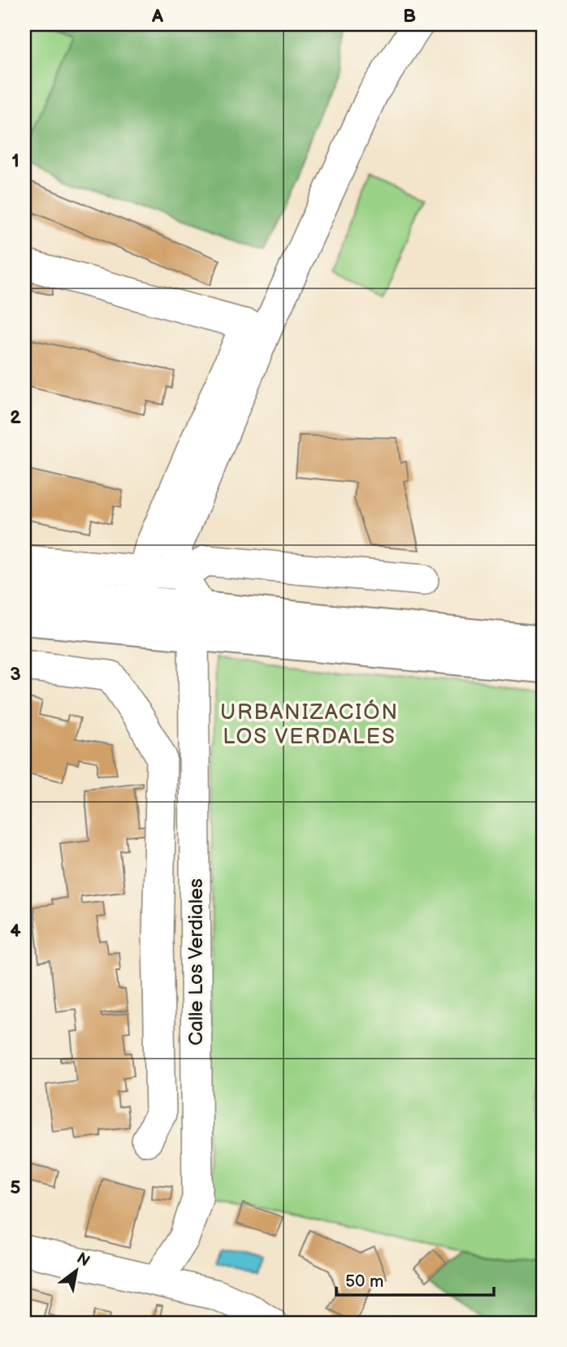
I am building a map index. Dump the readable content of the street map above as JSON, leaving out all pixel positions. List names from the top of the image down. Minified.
{"streets":{"street":["Calle Los Verdiales"]},"districts":["URBANIZACIÓN LOS VERDALES"],"scale_bar":"50 m","north":"top right","grid":{"columns":["A","B"],"rows":["1","2","3","4","5"]}}
